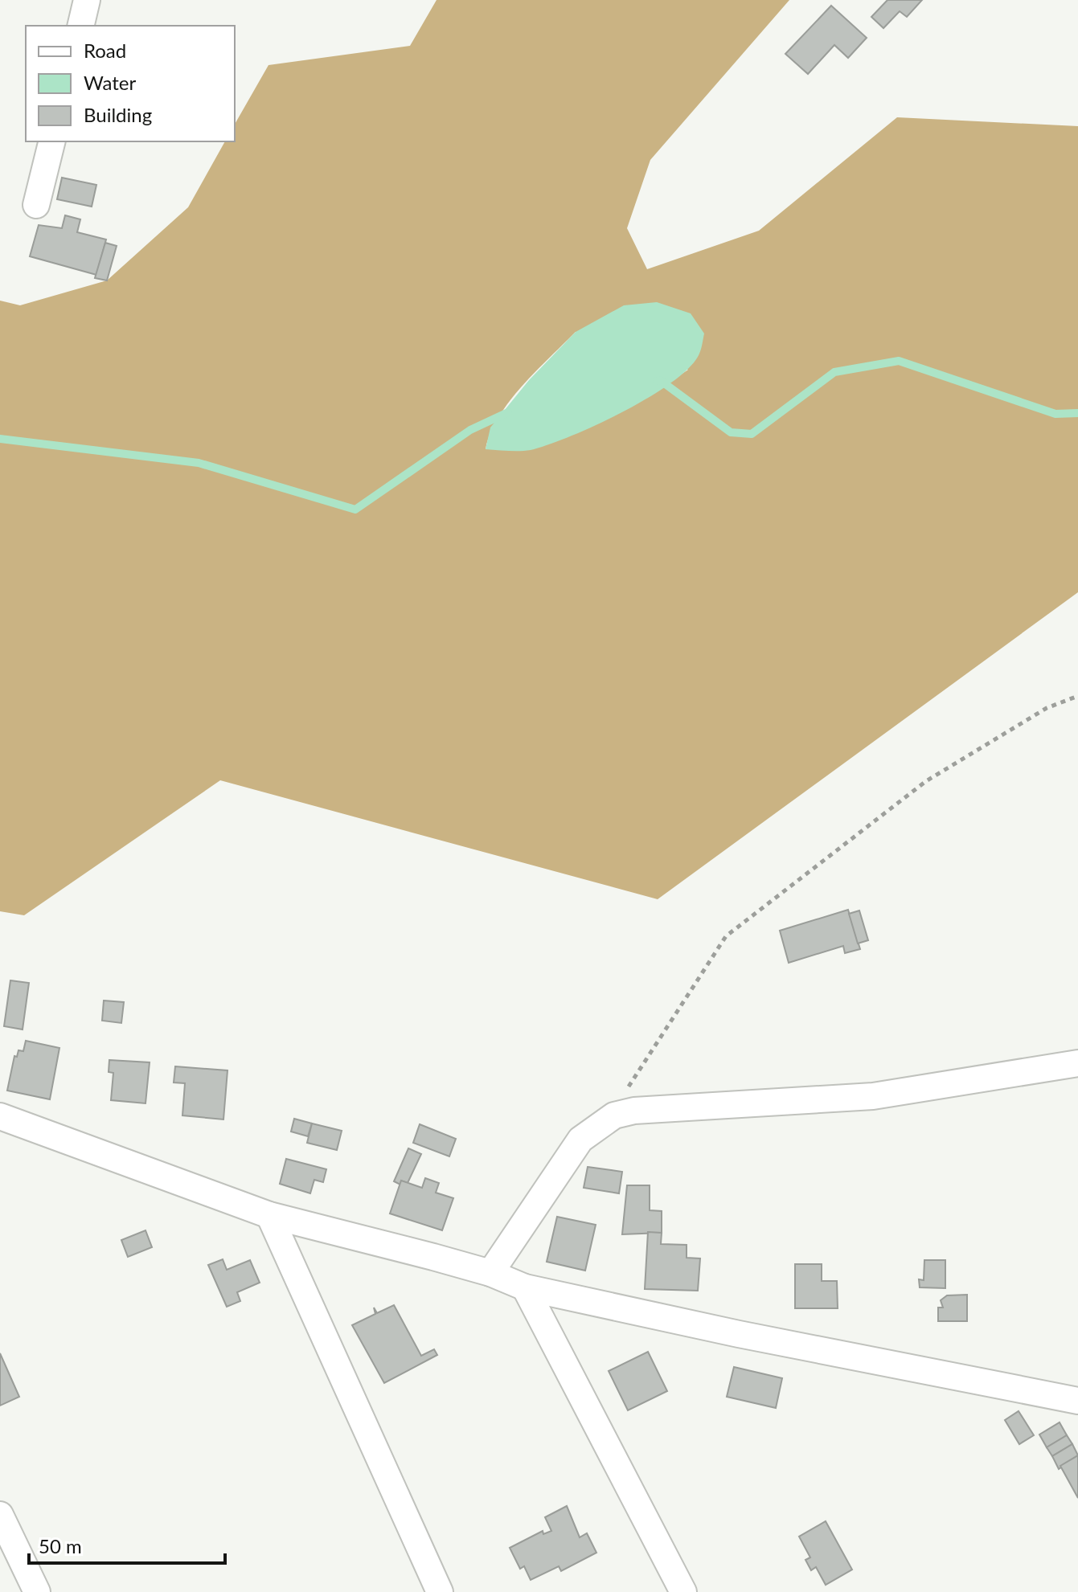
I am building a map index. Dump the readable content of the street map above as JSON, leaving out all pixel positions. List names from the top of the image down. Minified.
{"legend":["Road","Water","Building"],"scale_bar":"50 m"}
